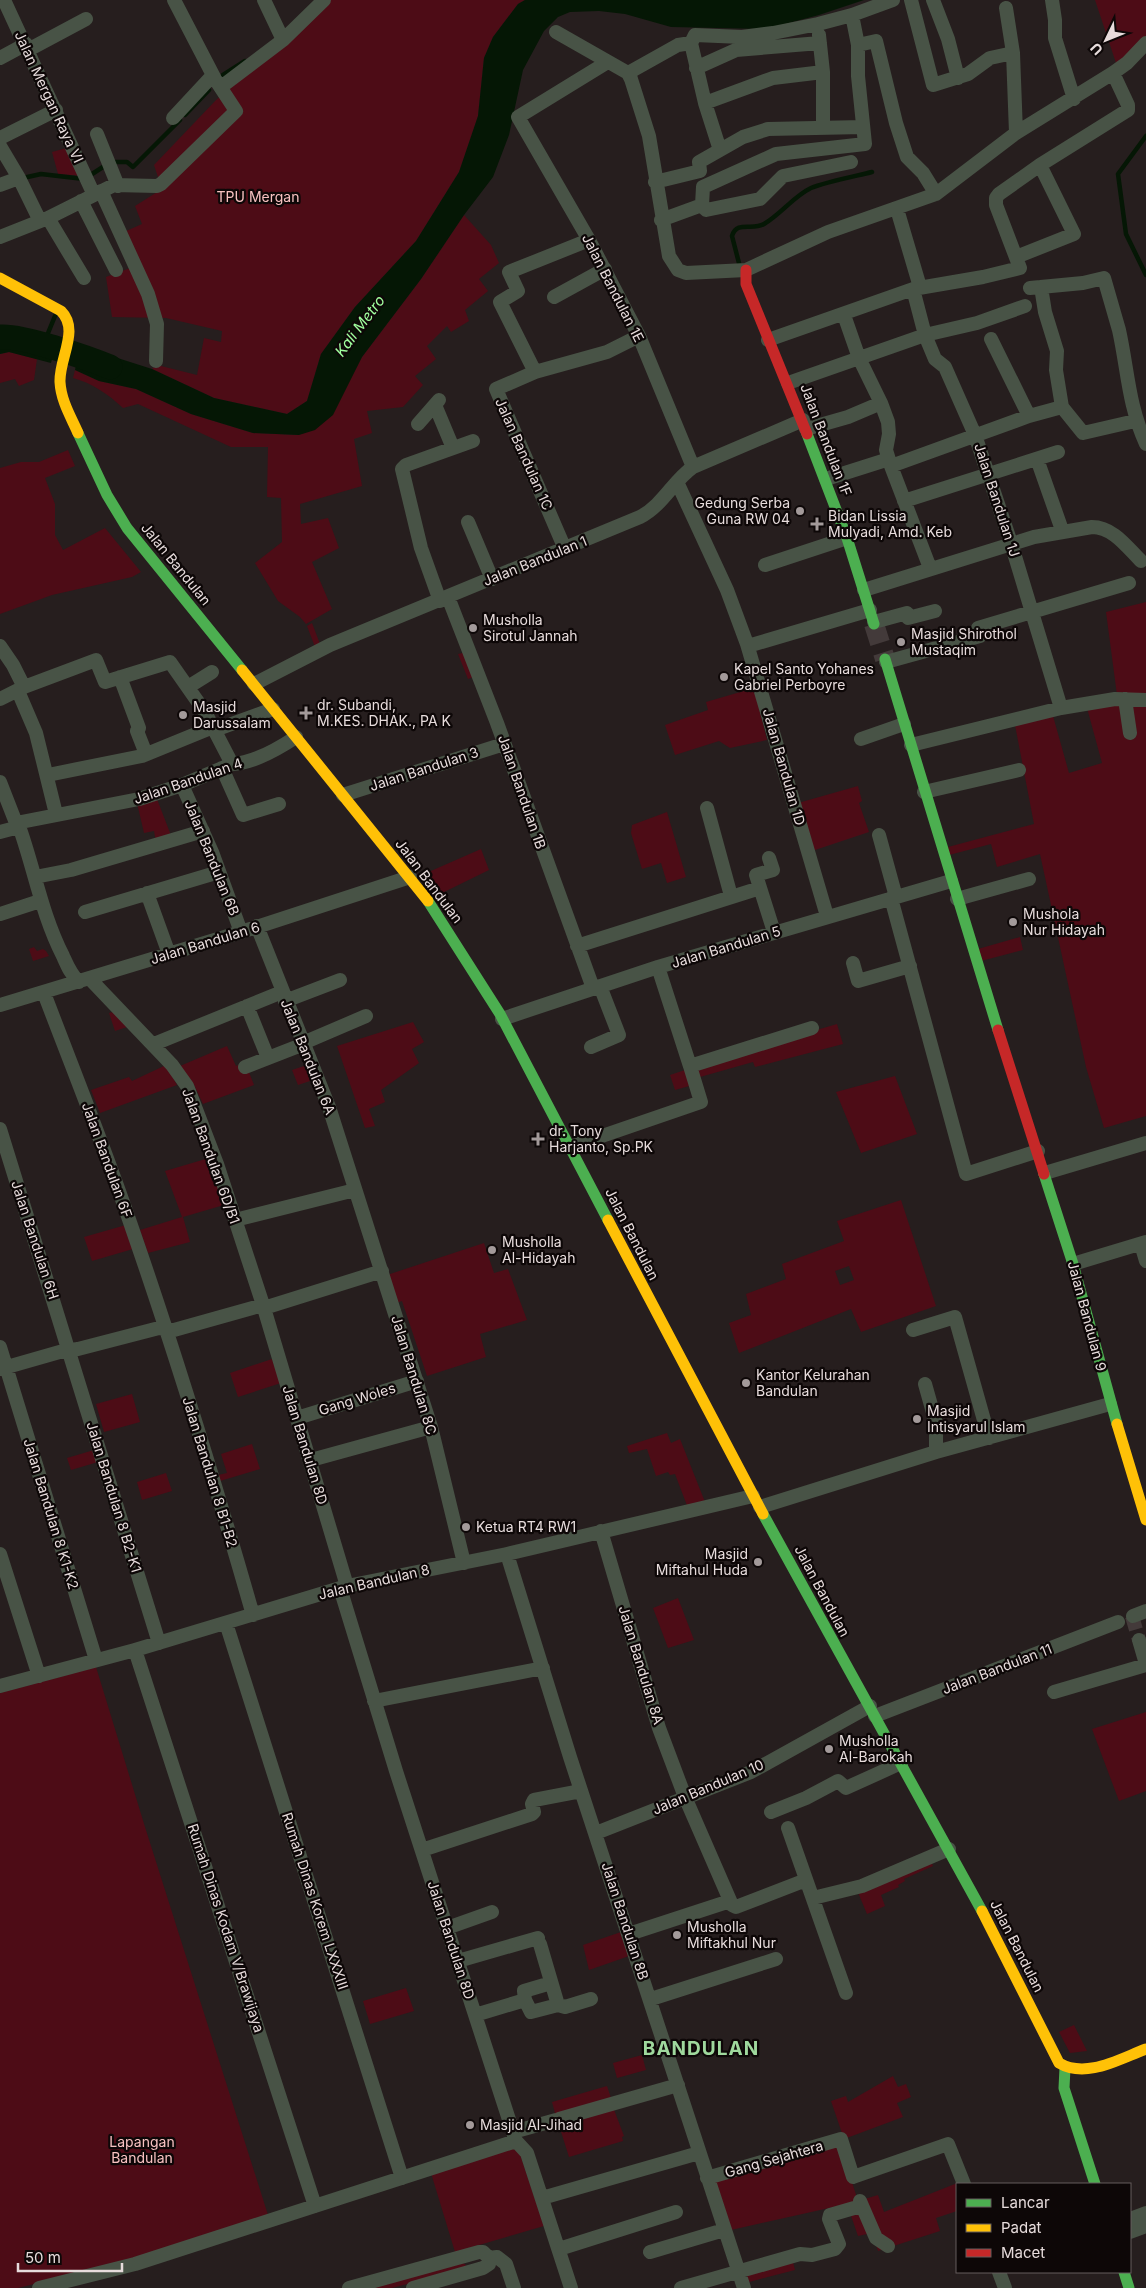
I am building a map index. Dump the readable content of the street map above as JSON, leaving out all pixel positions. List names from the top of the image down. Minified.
{"streets":{"main road":["Jalan Bandulan 1F","Jalan Bandulan","Jalan Bandulan 9"],"street":["Jalan Mergan Raya VI","Jalan Bandulan 1E","Jalan Bandulan 1C","Jalan Bandulan 1J","Jalan Bandulan 1","Jalan Bandulan 1D","Jalan Bandulan 3","Jalan Bandulan 4","Jalan Bandulan 1B","Jalan Bandulan 6B","Jalan Bandulan 6","Jalan Bandulan 5","Jalan Bandulan 6A","Jalan Bandulan 6D/B1","Jalan Bandulan 6F","Jalan Bandulan 6H","Jalan Bandulan 8C","Gang Woles","Jalan Bandulan 8D","Jalan Bandulan 8 B1-B2","Jalan Bandulan 8 B2-K1","Jalan Bandulan 8 K1-K2","Jalan Bandulan 8","Jalan Bandulan 8A","Jalan Bandulan 11","Jalan Bandulan 10","Rumah Dinas Korem LXXXIII","Jalan Bandulan 8B","Rumah Dinas Kodam V/Brawijaya","Gang Sejahtera"]},"crossings":[["Jalan Bandulan 1E","Jalan Bandulan 1C"],["Jalan Bandulan 1E","Jalan Bandulan 1"],["Jalan Bandulan 1F","Jalan Bandulan 1"],["Jalan Bandulan 1C","Jalan Bandulan 1"],["Jalan Bandulan 1","Jalan Bandulan"],["Jalan Bandulan 1","Jalan Bandulan 1D"],["Jalan Bandulan 1","Jalan Bandulan 1B"],["Jalan Bandulan","Jalan Bandulan 3"],["Jalan Bandulan","Jalan Bandulan 4"],["Jalan Bandulan","Jalan Bandulan 6"],["Jalan Bandulan","Jalan Bandulan 5"],["Jalan Bandulan","Jalan Bandulan 8"],["Jalan Bandulan","Jalan Bandulan 11"],["Jalan Bandulan","Jalan Bandulan 10"],["Jalan Bandulan 1D","Jalan Bandulan 5"],["Jalan Bandulan 3","Jalan Bandulan 1B"],["Jalan Bandulan 4","Jalan Bandulan 6B"],["Jalan Bandulan 4","Jalan Bandulan 6D/B1"],["Jalan Bandulan 1B","Jalan Bandulan 5"],["Jalan Bandulan 6B","Jalan Bandulan 6"],["Jalan Bandulan 6","Jalan Bandulan 6A"],["Jalan Bandulan 6","Jalan Bandulan 6D/B1"],["Jalan Bandulan 6","Jalan Bandulan 6F"],["Jalan Bandulan 5","Jalan Bandulan 9"],["Jalan Bandulan 6A","Jalan Bandulan 8C"],["Jalan Bandulan 6D/B1","Jalan Bandulan 8D"],["Jalan Bandulan 6F","Jalan Bandulan 8 B1-B2"],["Jalan Bandulan 6H","Jalan Bandulan 8 B2-K1"],["Jalan Bandulan 8C","Gang Woles"],["Jalan Bandulan 8C","Jalan Bandulan 8"],["Gang Woles","Jalan Bandulan 8D"],["Jalan Bandulan 8D","Jalan Bandulan 8"],["Jalan Bandulan 8 B1-B2","Jalan Bandulan 8"],["Jalan Bandulan 8 B2-K1","Jalan Bandulan 8"],["Jalan Bandulan 8 K1-K2","Jalan Bandulan 8"],["Jalan Bandulan 8","Jalan Bandulan 8A"],["Jalan Bandulan 8","Rumah Dinas Korem LXXXIII"],["Jalan Bandulan 8","Jalan Bandulan 8B"],["Jalan Bandulan 8","Rumah Dinas Kodam V/Brawijaya"],["Jalan Bandulan 8A","Jalan Bandulan 10"],["Jalan Bandulan 11","Jalan Bandulan 10"],["Jalan Bandulan 10","Jalan Bandulan 8B"],["Jalan Bandulan 8B","Gang Sejahtera"]],"districts":["BANDULAN"],"water":["Kali Metro"],"parks":["TPU Mergan","Lapangan Bandulan"],"places":{"other":["Gedung Serba Guna RW 04","Musholla Sirotul Jannah","Masjid Shirothol Mustaqim","Kapel Santo Yohanes Gabriel Perboyre","Masjid Darussalam","Mushola Nur Hidayah","Musholla Al-Hidayah","Kantor Kelurahan Bandulan","Masjid Intisyarul Islam","Ketua RT4 RW1","Masjid Miftahul Huda","Musholla Al-Barokah","Musholla Miftakhul Nur","Masjid Al-Jihad"],"health":["Bidan Lissia Mulyadi, Amd. Keb","dr. Subandi, M.KES. DHAK., PA K","dr. Tony Harjanto, Sp.PK"]},"legend":["Lancar","Padat","Macet"],"scale_bar":"50 m","north":"bottom left"}
